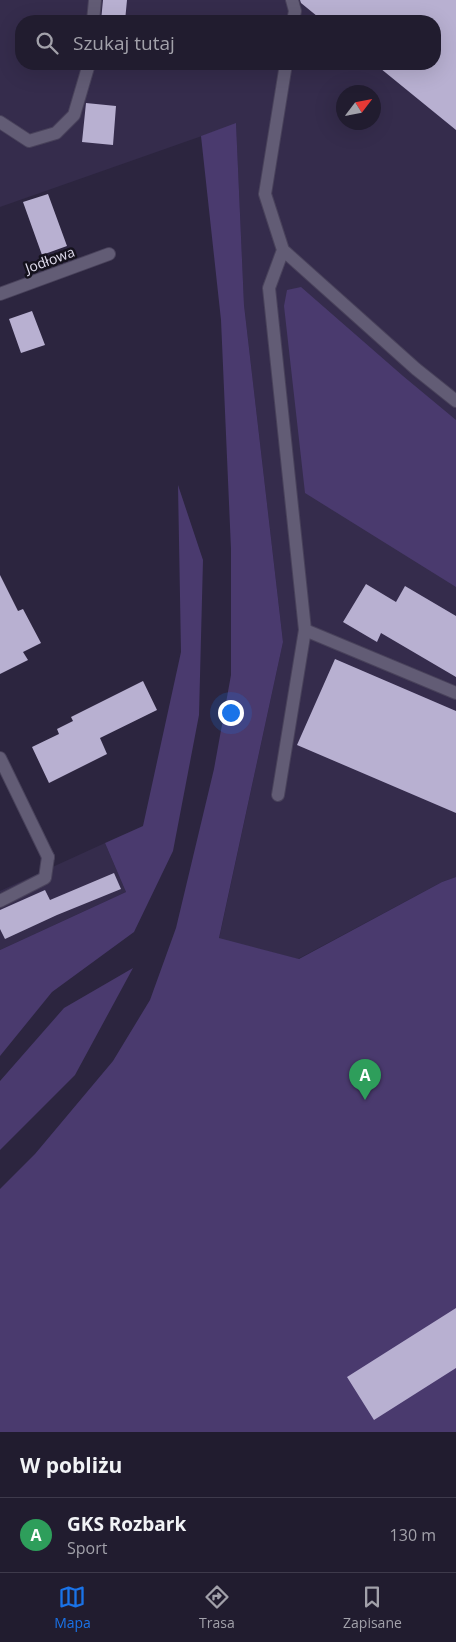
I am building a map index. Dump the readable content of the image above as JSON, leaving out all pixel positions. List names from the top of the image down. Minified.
{"streets":{"street":["Jodłowa"]},"north":"top right","page":{"search":"Szukaj tutaj","pins":"A","heading":"W pobliżu","list":[{"mark":"A","name":"GKS Rozbark","note":"Sport","value":"130 m"}],"nav":["Mapa","Trasa","Zapisane"]}}
